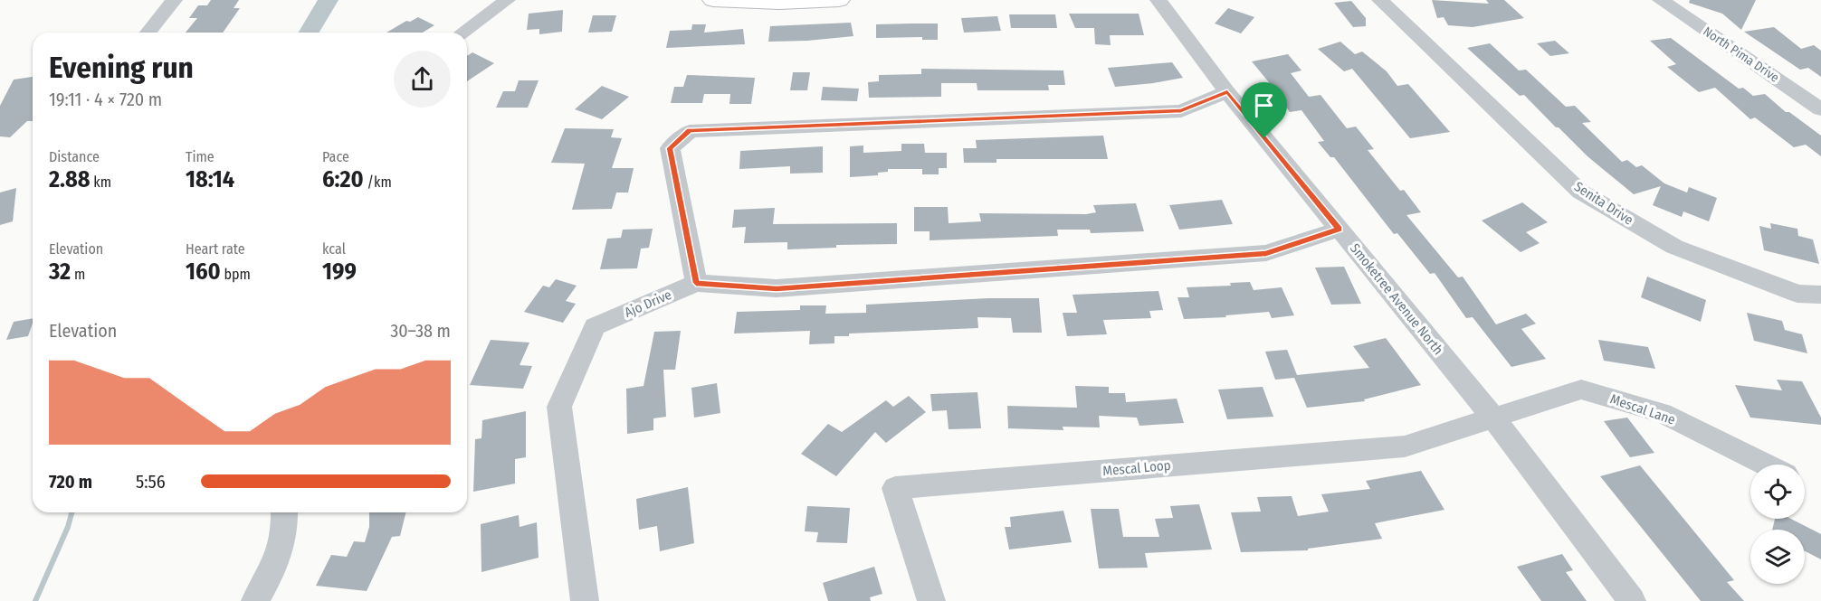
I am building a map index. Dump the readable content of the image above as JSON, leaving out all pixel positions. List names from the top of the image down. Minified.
{"streets":{"street":["North Pima Drive","Senita Drive","Smoketree Avenue North","Ajo Drive","Mescal Lane","Mescal Loop"]},"crossings":[["Smoketree Avenue North","Ajo Drive"],["Smoketree Avenue North","Mescal Lane"],["Smoketree Avenue North","Mescal Loop"],["Mescal Lane","Mescal Loop"]],"page":{"heading":["Evening run","19:11 · 4 × 720 m"],"stats":[["Distance","2.88 km"],["Time","18:14"],["Pace","6:20 /km"],["Elevation","32 m"],["Heart rate","160 bpm"],["kcal","199"]],"chart":["Elevation","30–38 m"],"list":[{"name":"720 m","note":"5:56"}]}}
